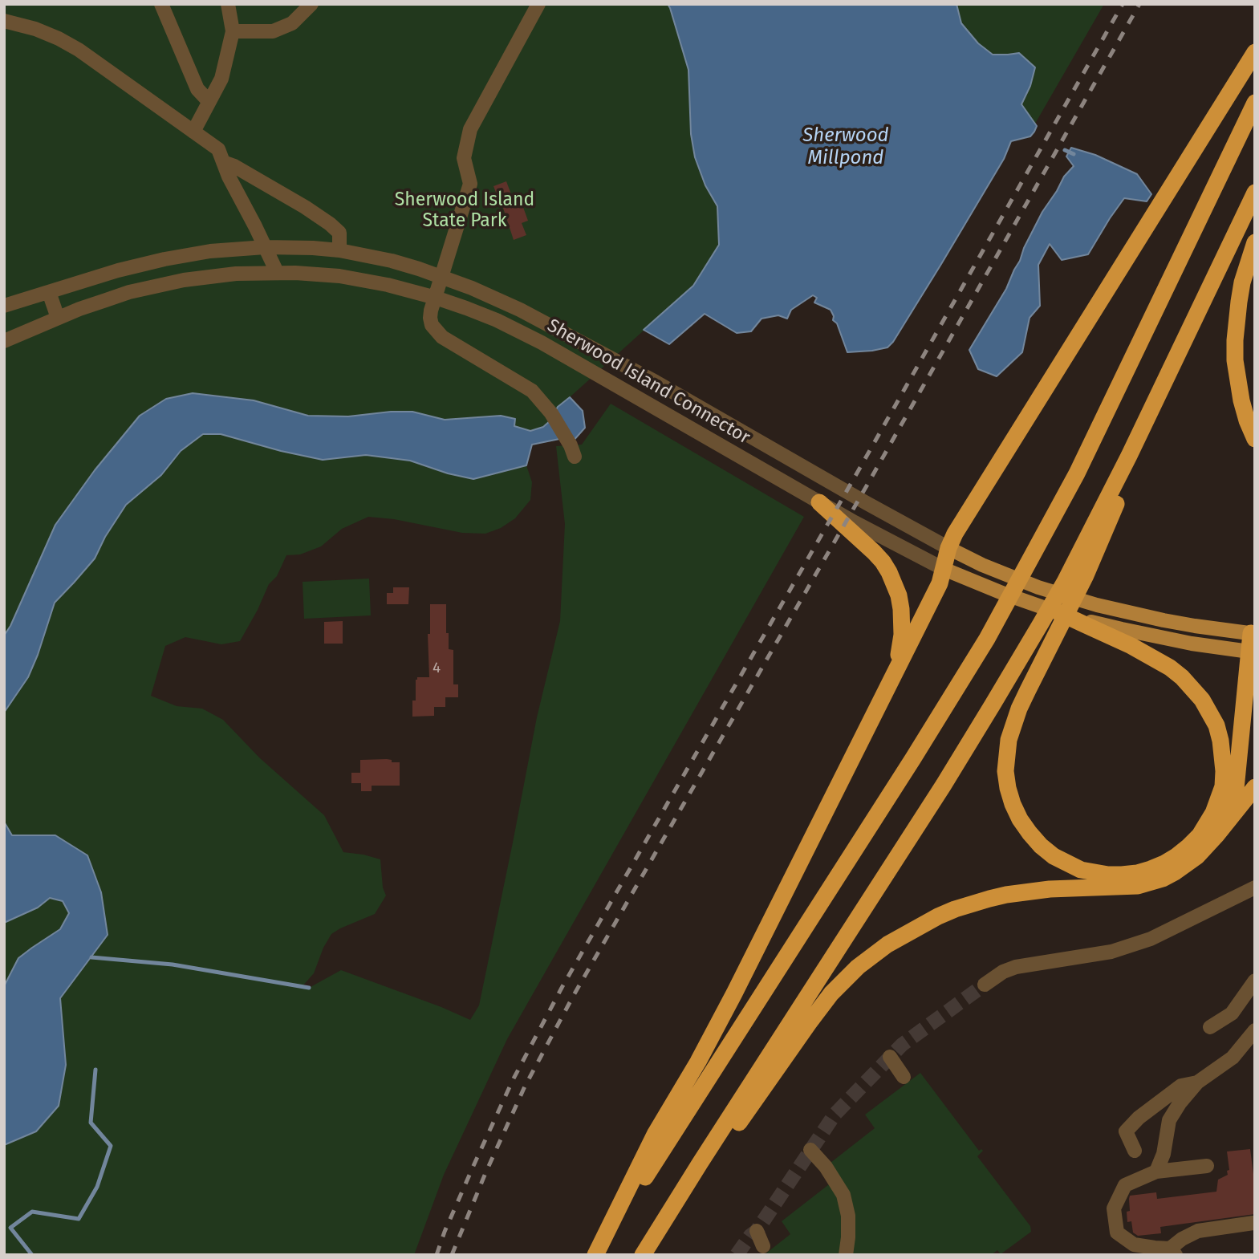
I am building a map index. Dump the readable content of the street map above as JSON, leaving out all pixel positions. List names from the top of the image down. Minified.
{"streets":{"main road":["Sherwood Island Connector"]},"water":["Sherwood Millpond"],"parks":["Sherwood Island State Park"],"house_numbers":["4"]}
